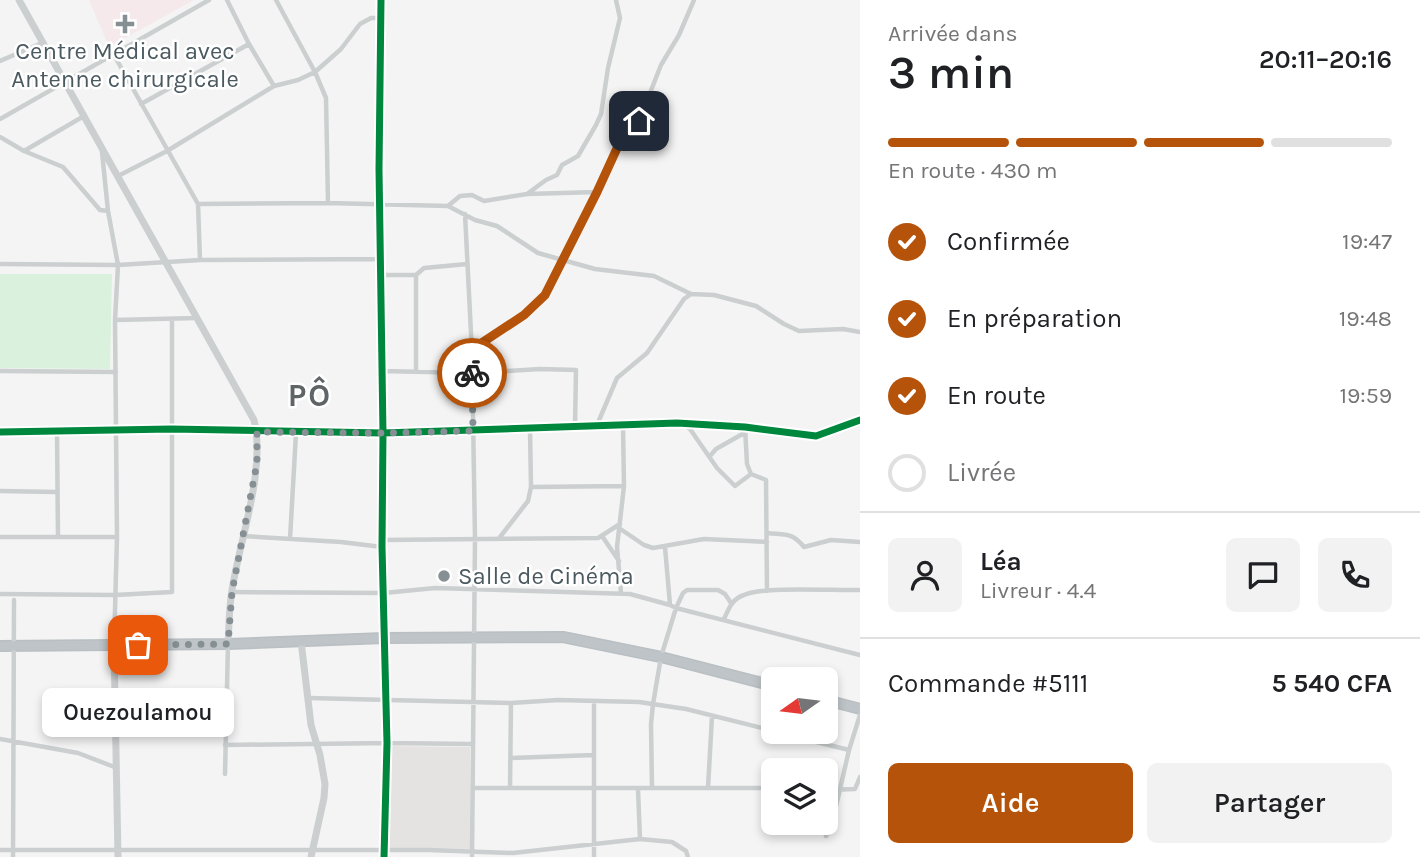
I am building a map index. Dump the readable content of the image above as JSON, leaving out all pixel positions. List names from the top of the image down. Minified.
{"districts":["PÔ"],"places":{"health":["Centre Médical avec Antenne chirurgicale"],"other":["Salle de Cinéma","Ouezoulamou"]},"north":"left","page":{"heading":["3 min","Arrivée dans","20:11–20:16"],"panel":["Léa","Livreur · 4.4","Commande #5111","5 540 CFA"],"bar":"En route · 430 m","list":[["Confirmée","19:47"],["En préparation","19:48"],["En route","19:59"],"Livrée"],"bubble":"Ouezoulamou","buttons":["Aide","Partager"]}}
